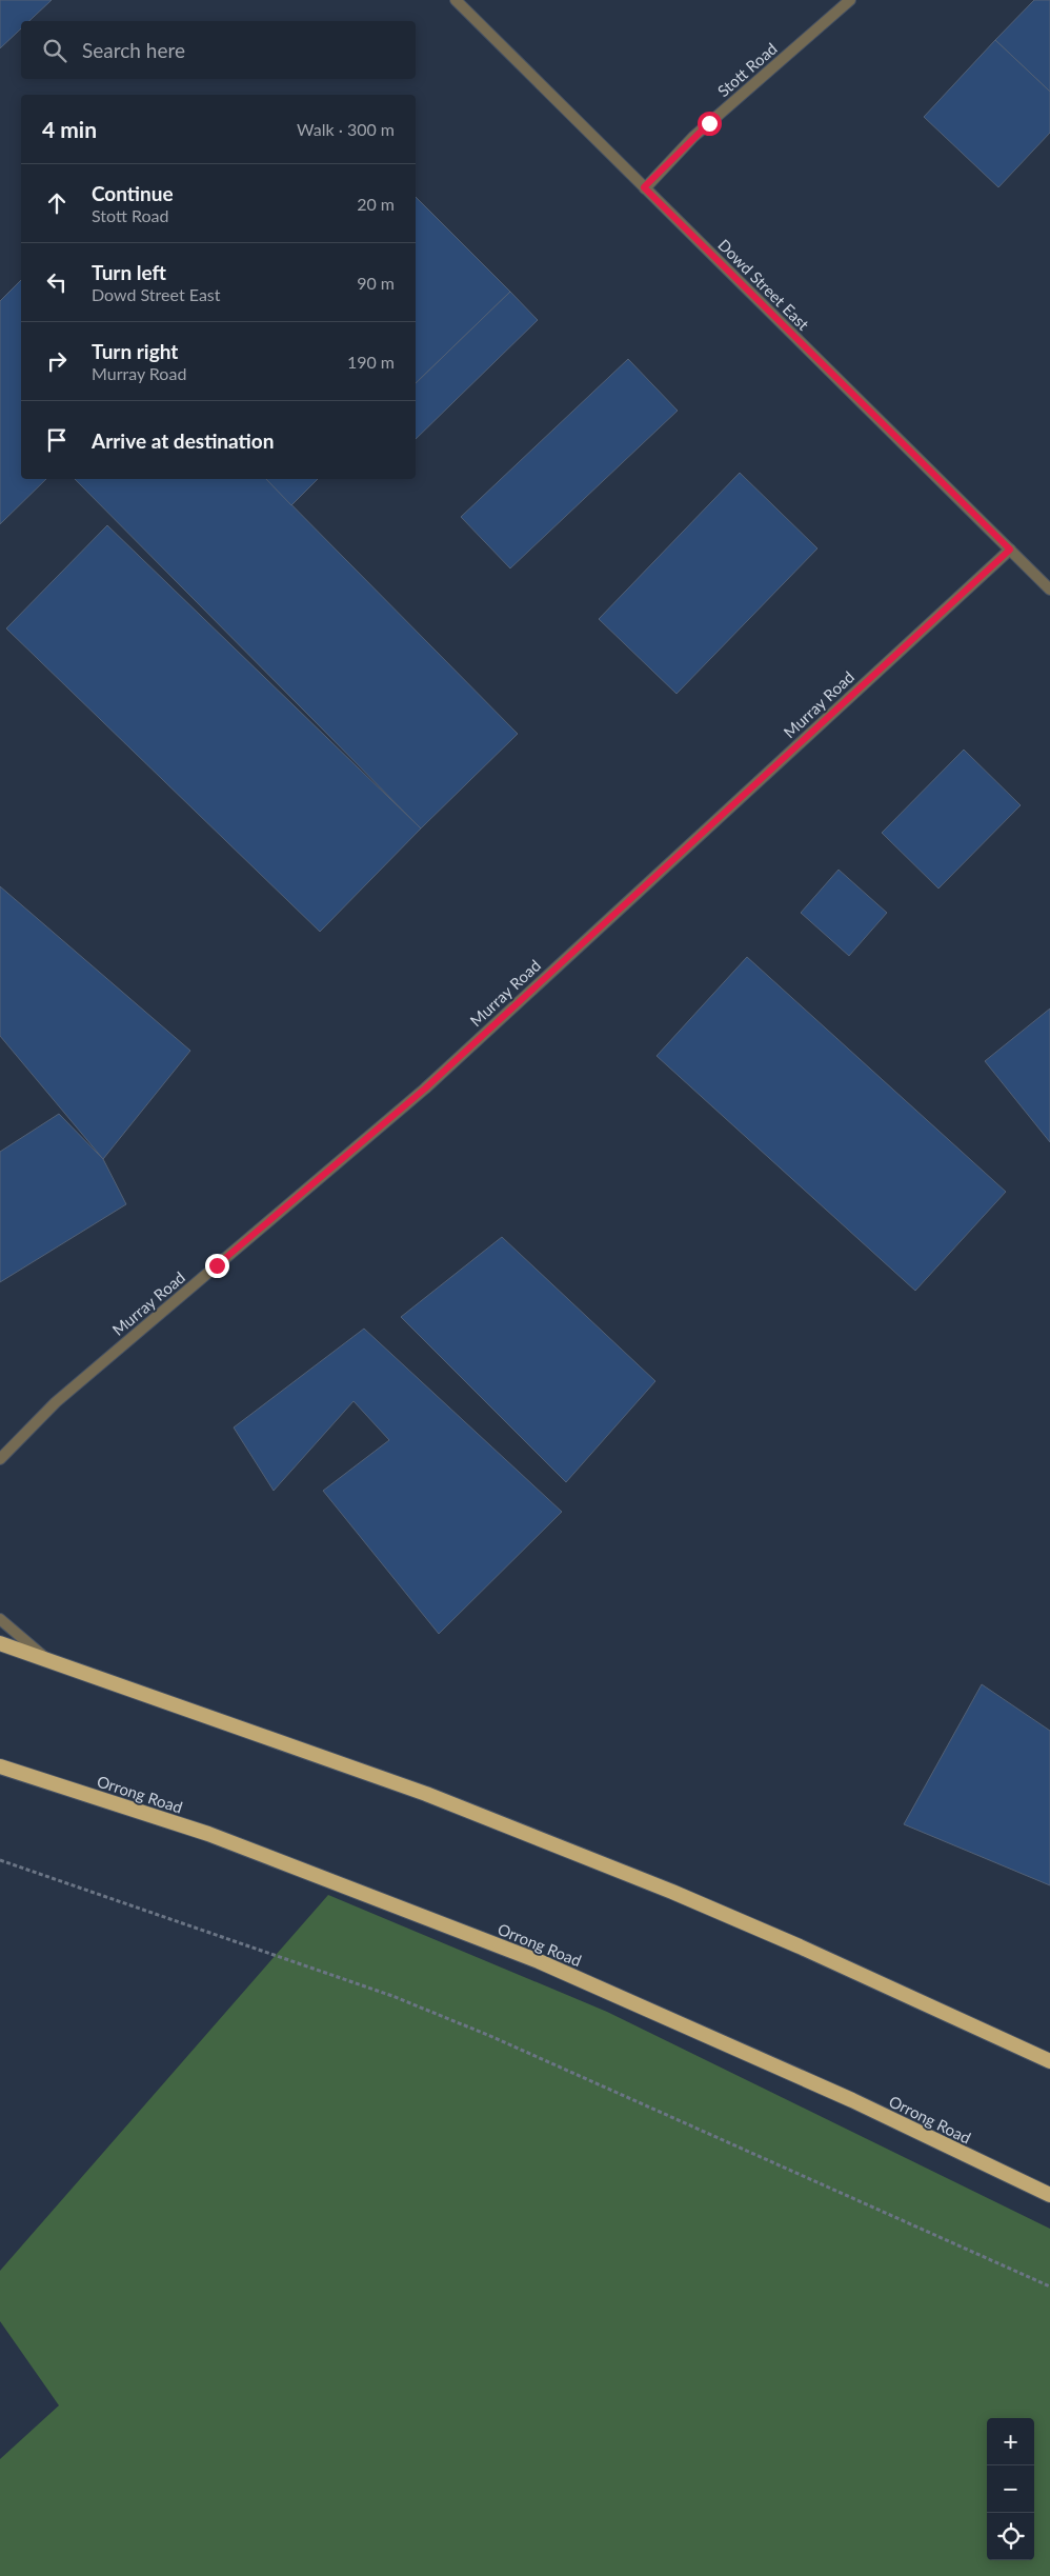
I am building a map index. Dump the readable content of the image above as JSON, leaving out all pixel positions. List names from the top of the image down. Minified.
{"streets":{"highway":["Orrong Road"],"street":["Stott Road","Dowd Street East","Murray Road"]},"crossings":[["Stott Road","Dowd Street East"],["Dowd Street East","Murray Road"]],"page":{"search":"Search here","heading":["4 min","Walk · 300 m"],"list":[["Continue","Stott Road","20 m"],["Turn left","Dowd Street East","90 m"],["Turn right","Murray Road","190 m"],"Arrive at destination"],"map_buttons":["+","−"]}}
